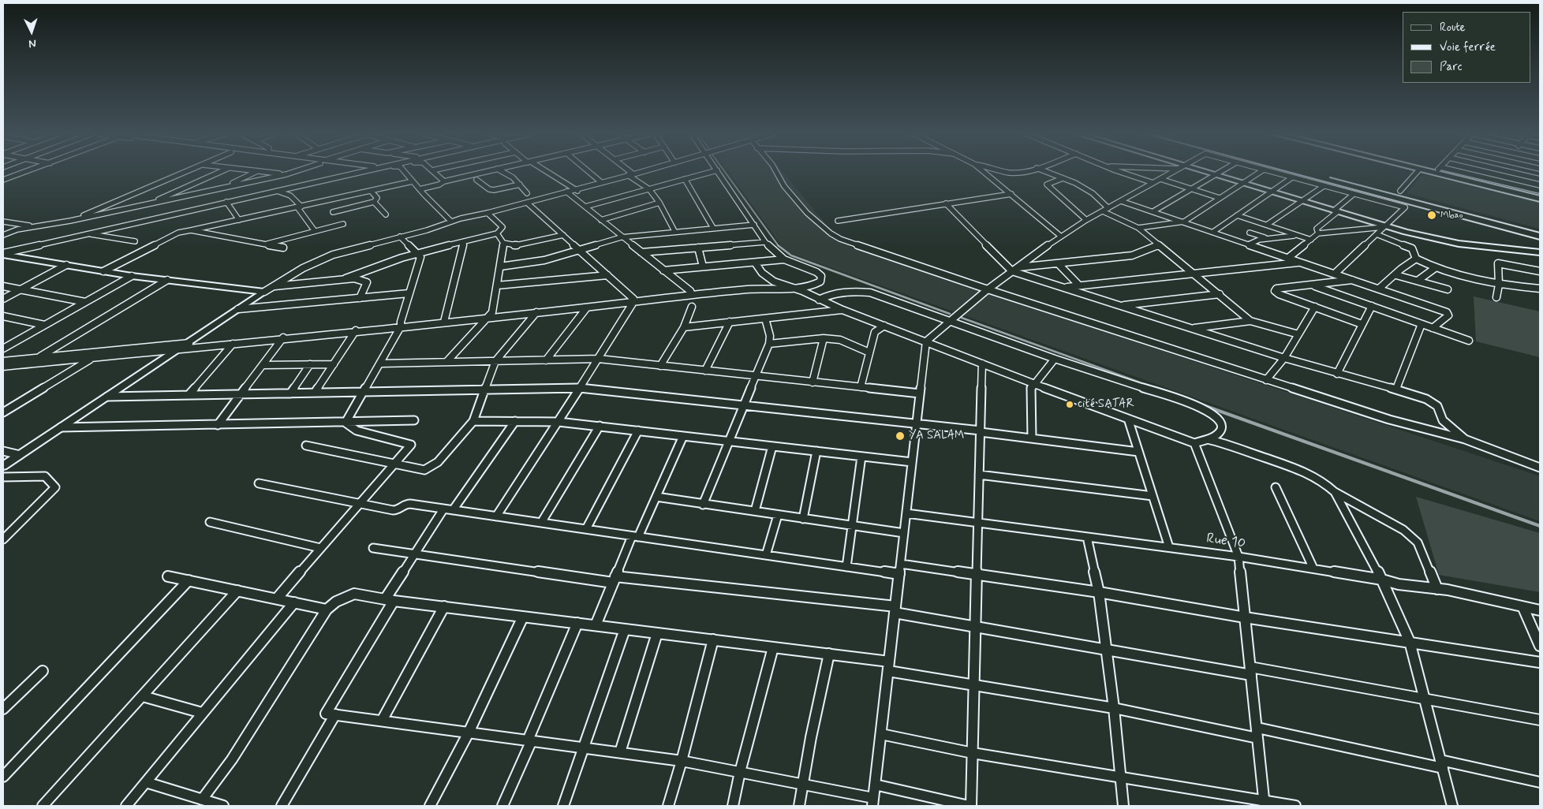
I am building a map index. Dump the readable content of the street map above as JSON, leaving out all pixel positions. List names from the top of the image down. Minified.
{"streets":{"street":["Rue 10"]},"places":["Mbao","cité SATAR","YA SALAM"],"legend":["Route","Voie ferrée","Parc"],"north":"bottom"}
